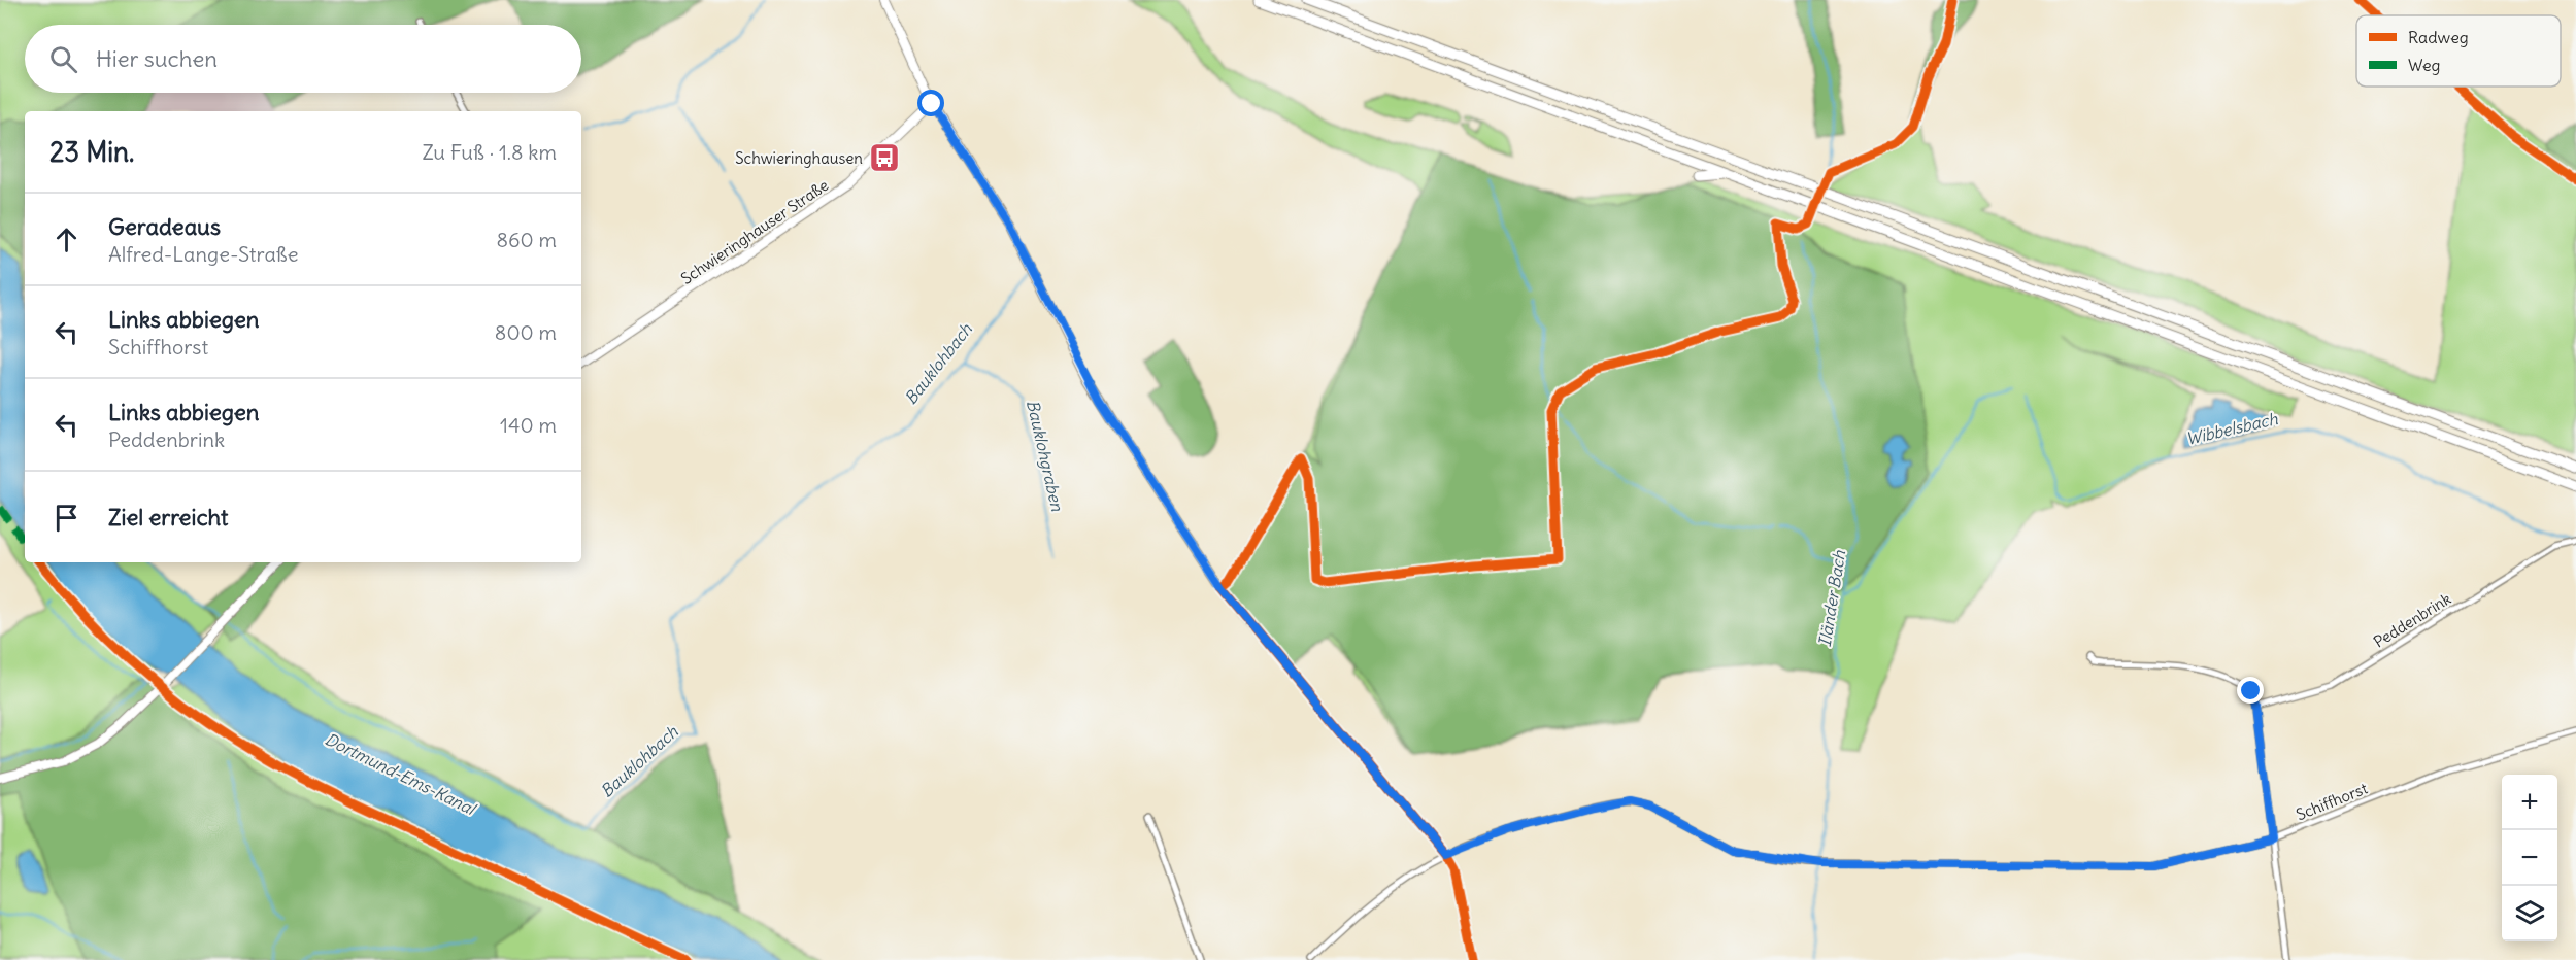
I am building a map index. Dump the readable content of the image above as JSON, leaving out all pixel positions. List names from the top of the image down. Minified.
{"streets":{"street":["Schwieringhauser Straße","Peddenbrink","Schiffhorst"]},"water":["Bauklohbach","Wibbelsbach","Bauklohgraben","Iländer Bach","Dortmund-Ems-Kanal"],"places":{"bus stop":["Schwieringhausen"]},"legend":["Radweg","Weg"],"page":{"search":"Hier suchen","heading":["23 Min.","Zu Fuß · 1.8 km"],"list":[["Geradeaus","Alfred-Lange-Straße","860 m"],["Links abbiegen","Schiffhorst","800 m"],["Links abbiegen","Peddenbrink","140 m"],"Ziel erreicht"],"map_buttons":["+","−"]}}
